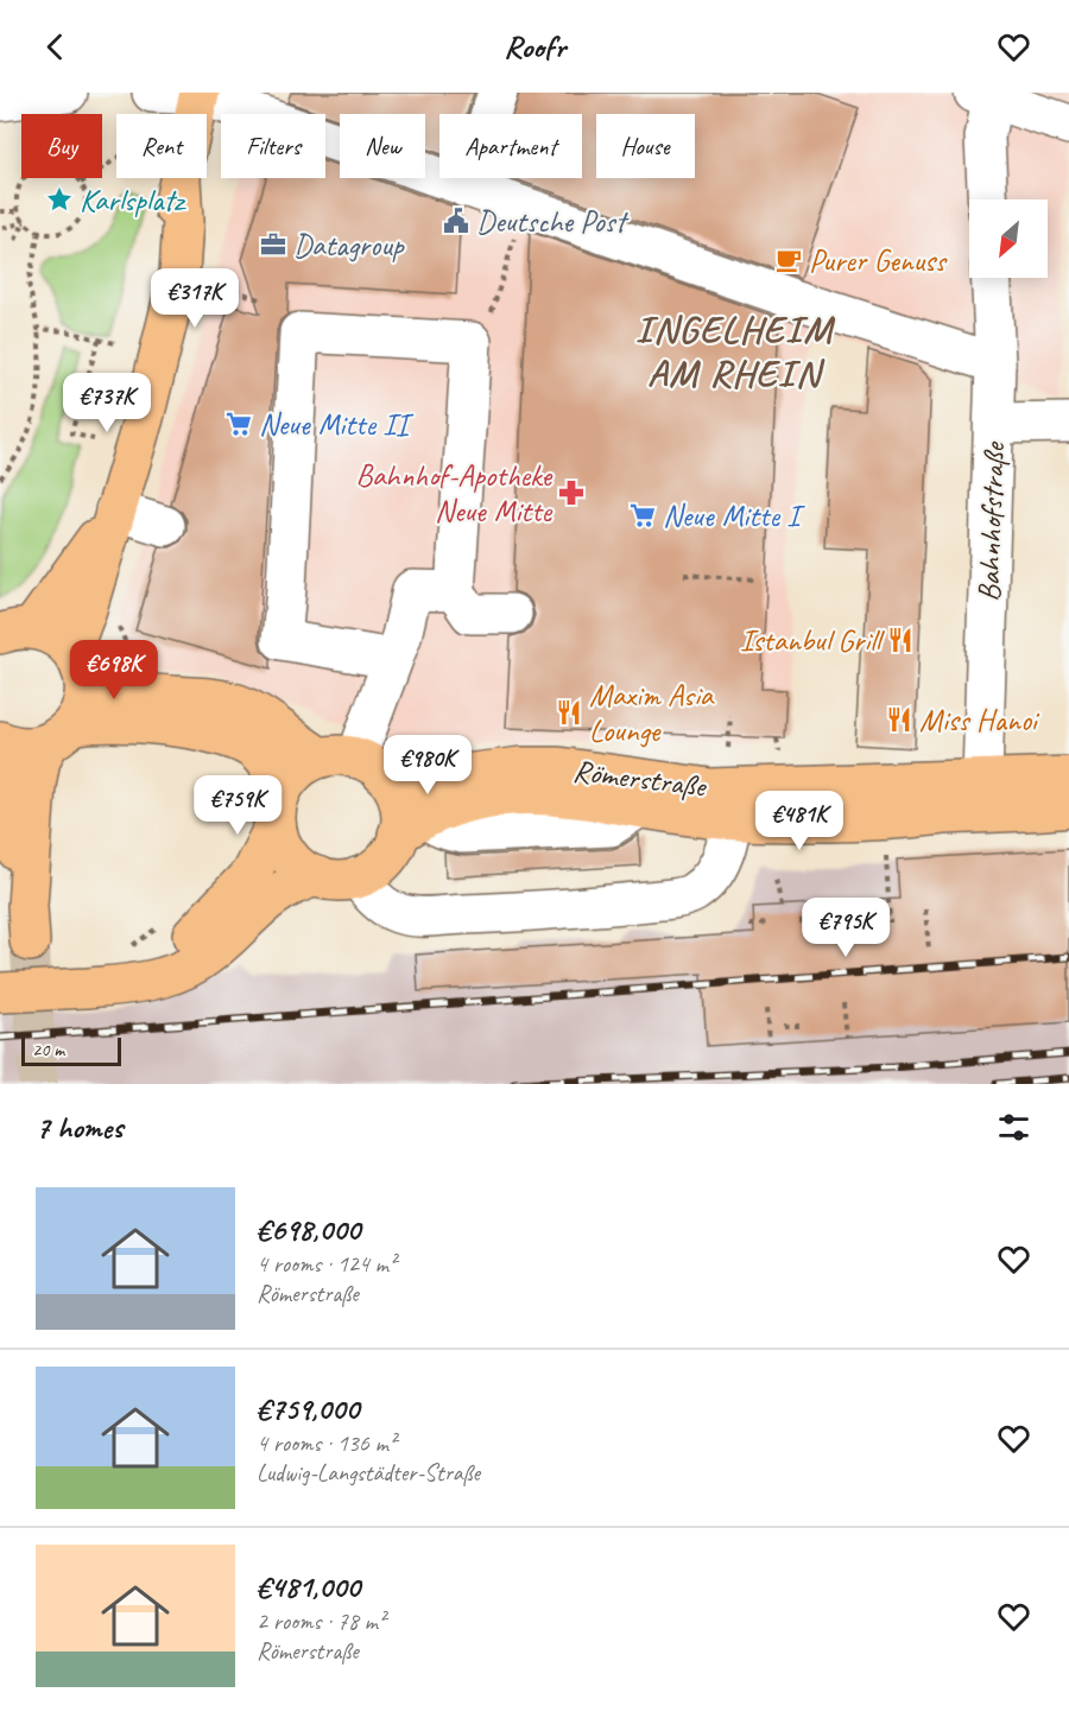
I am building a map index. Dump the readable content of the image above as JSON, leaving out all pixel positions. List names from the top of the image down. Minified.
{"streets":{"main road":["Römerstraße"],"street":["Bahnhofstraße"]},"crossings":[["Bahnhofstraße","Römerstraße"]],"districts":["INGELHEIM AM RHEIN"],"places":{"place":["Karlsplatz"],"public building":["Deutsche Post"],"office":["Datagroup"],"cafe":["Purer Genuss"],"supermarket":["Neue Mitte II","Neue Mitte I"],"pharmacy":["Bahnhof-Apotheke Neue Mitte"],"restaurant":["Istanbul Grill","Maxim Asia Lounge","Miss Hanoi"]},"scale_bar":"20 m","north":"bottom left","page":{"header":"Roofr","chip":["Buy","Rent","Filters","New","Apartment","House"],"price":["€317K","€737K","€698K","€980K","€759K","€481K","€795K"],"scale":"20 m","heading":"7 homes","list":[{"name":"€698,000","note":"4 rooms · 124 m² · Römerstraße"},{"name":"€759,000","note":"4 rooms · 136 m² · Ludwig-Langstädter-Straße"},{"name":"€481,000","note":"2 rooms · 78 m² · Römerstraße"}]}}
